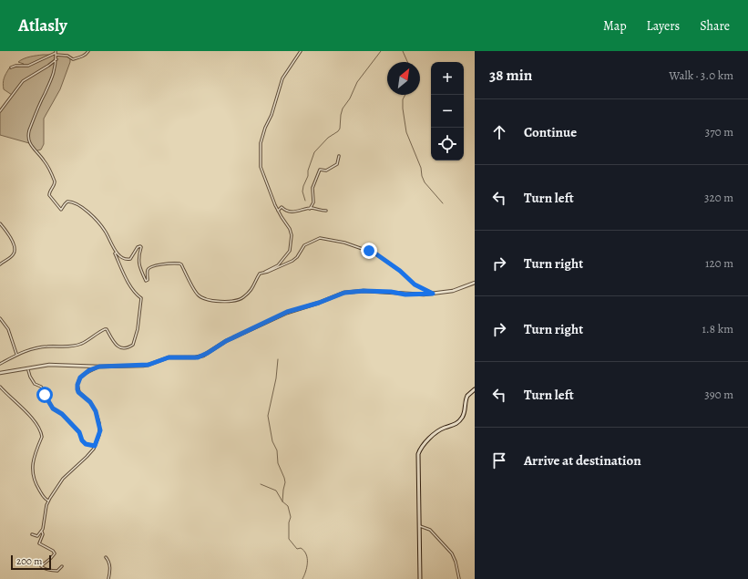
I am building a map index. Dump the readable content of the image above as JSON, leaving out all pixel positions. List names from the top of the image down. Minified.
{"scale_bar":"200 m","north":"top right","page":{"header":"Atlasly","nav":["Map","Layers","Share"],"heading":["38 min","Walk · 3.0 km"],"map_buttons":["+","−"],"list":[["Continue","370 m"],["Turn left","320 m"],["Turn right","120 m"],["Turn right","1.8 km"],["Turn left","390 m"],"Arrive at destination"],"scale":"200 m"}}
